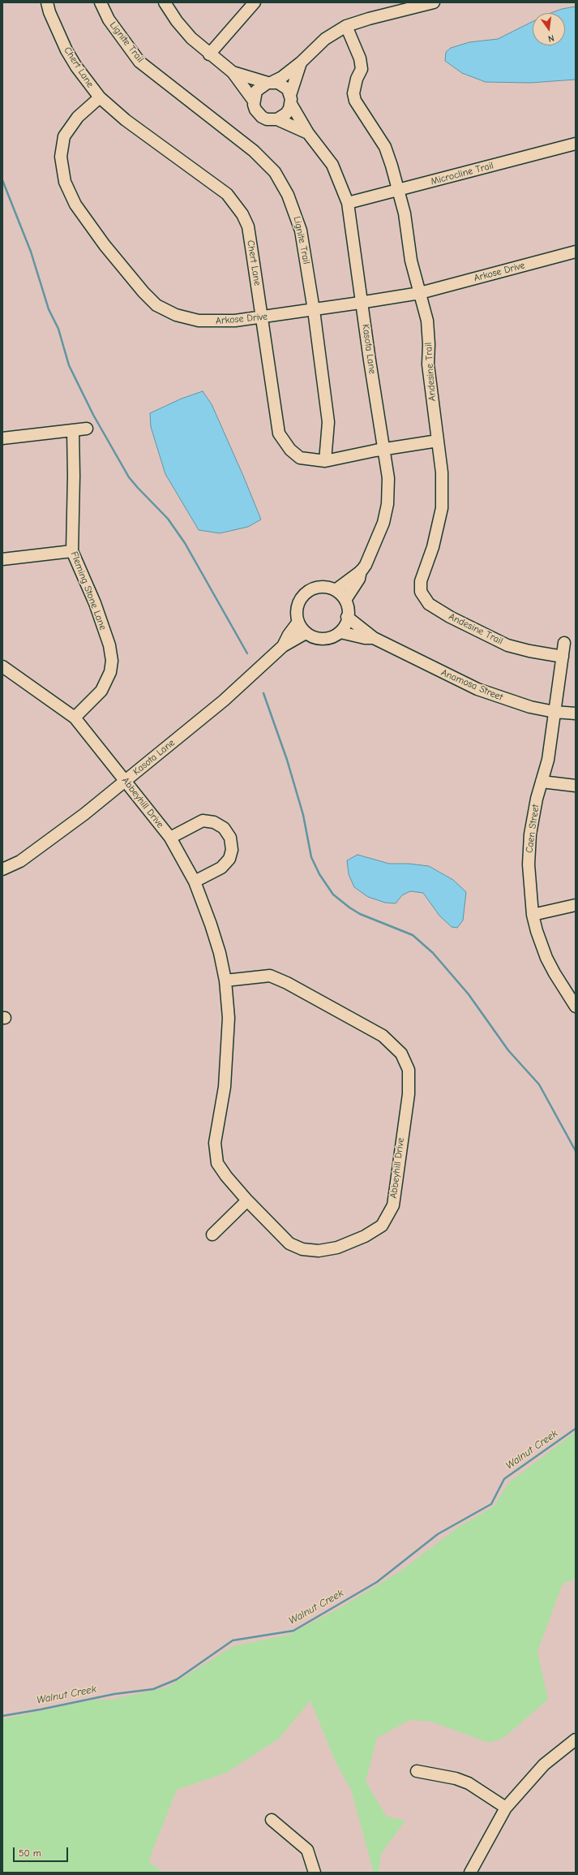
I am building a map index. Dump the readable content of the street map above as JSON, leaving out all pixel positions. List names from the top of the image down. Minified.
{"streets":{"street":["Lignite Trail","Chert Lane","Microcline Trail","Arkose Drive","Kasota Lane","Andesine Trail","Fleming Stone Lane","Anamosa Street","Abbeyhill Drive","Caen Street"]},"crossings":[["Lignite Trail","Chert Lane"],["Lignite Trail","Arkose Drive"],["Chert Lane","Arkose Drive"],["Chert Lane","Kasota Lane"],["Chert Lane","Andesine Trail"],["Microcline Trail","Kasota Lane"],["Microcline Trail","Andesine Trail"],["Arkose Drive","Kasota Lane"],["Arkose Drive","Andesine Trail"],["Kasota Lane","Anamosa Street"],["Kasota Lane","Abbeyhill Drive"],["Andesine Trail","Caen Street"],["Fleming Stone Lane","Abbeyhill Drive"],["Anamosa Street","Caen Street"]],"water":["Walnut Creek"],"scale_bar":"50 m","north":"bottom"}
